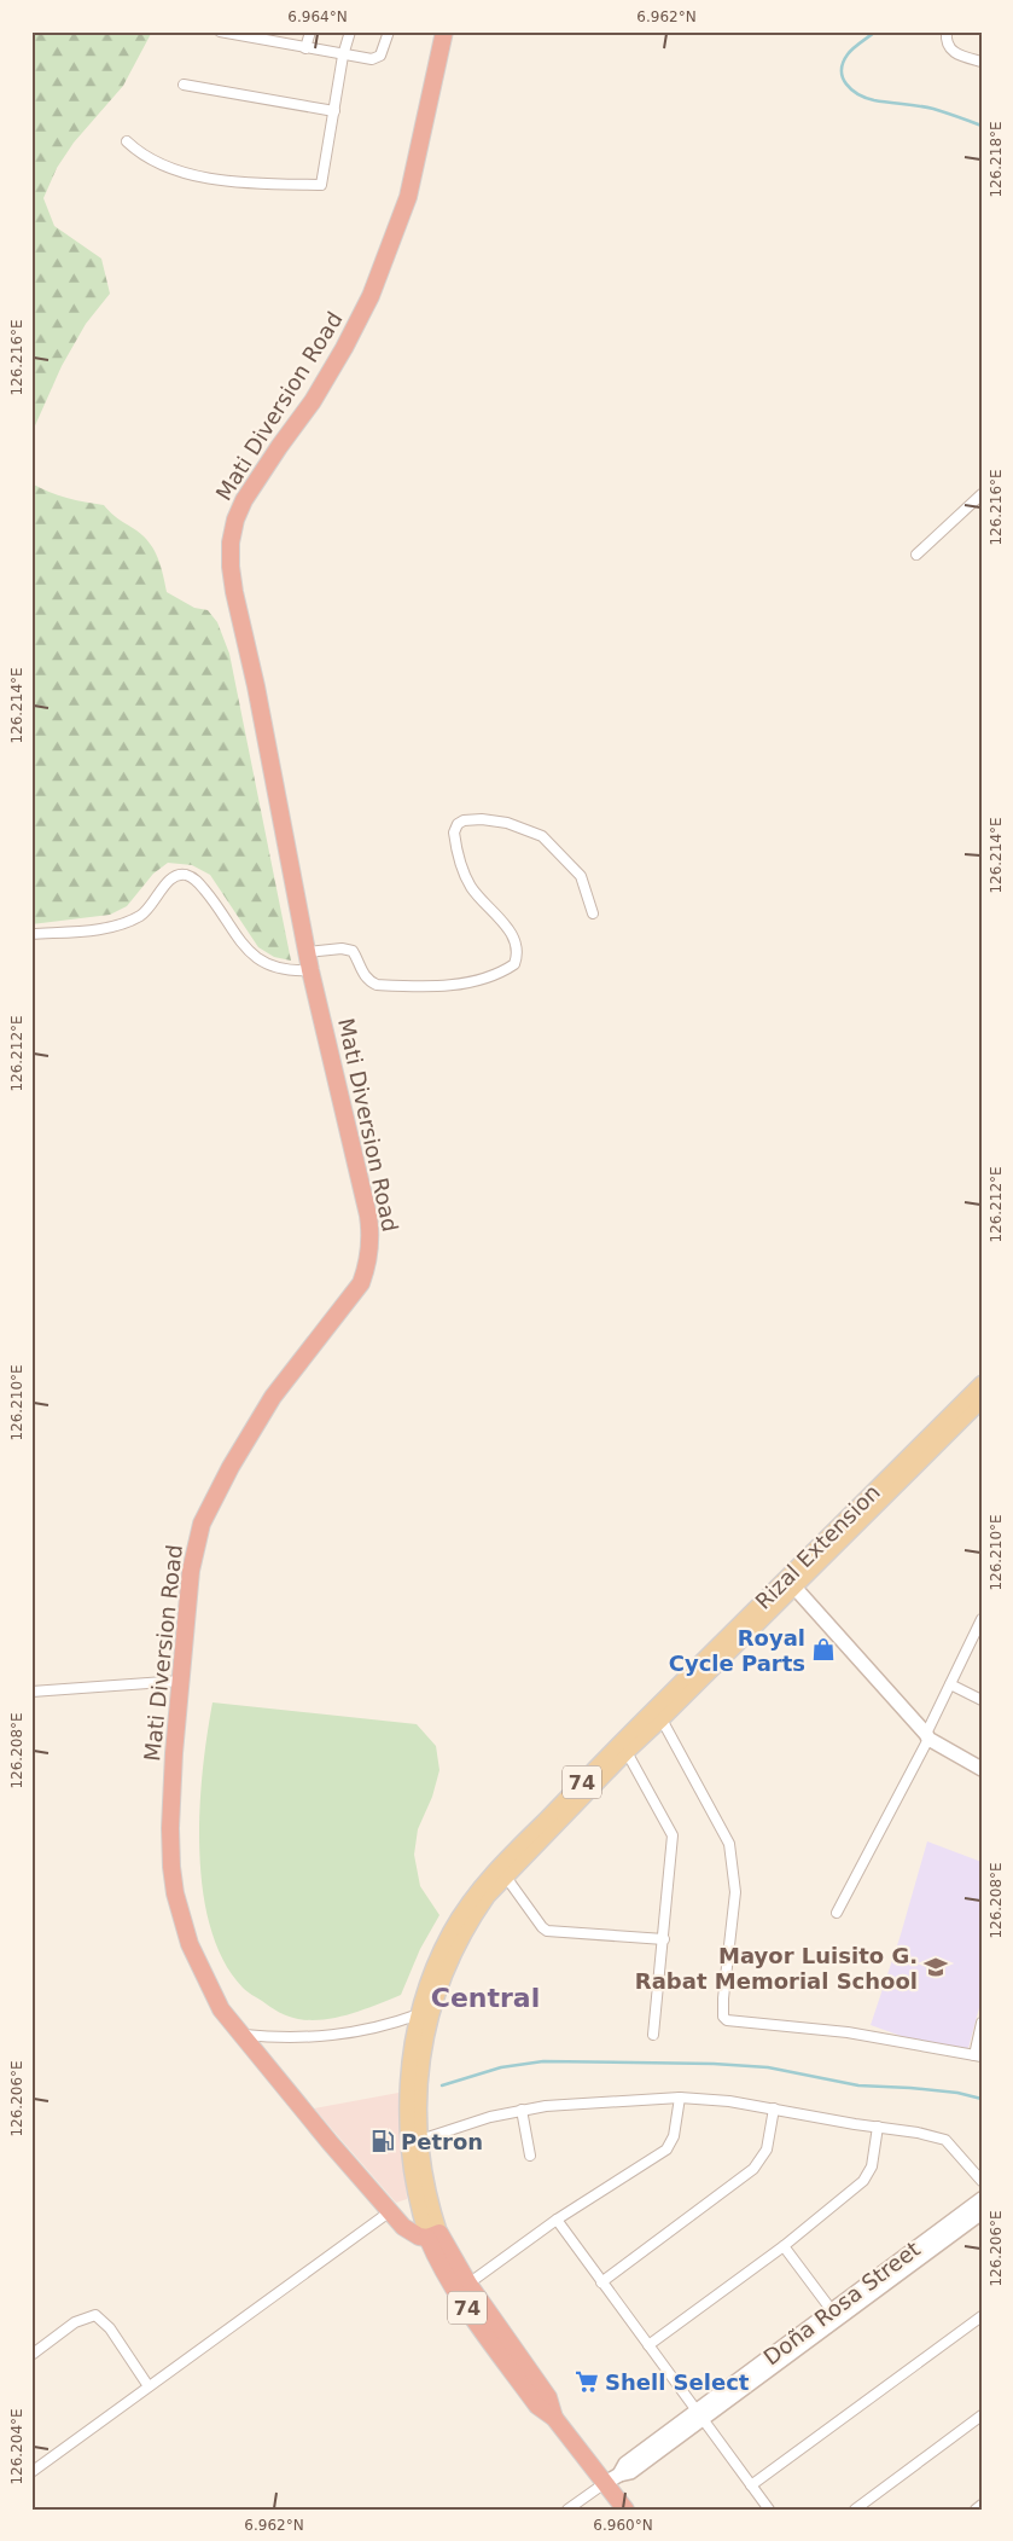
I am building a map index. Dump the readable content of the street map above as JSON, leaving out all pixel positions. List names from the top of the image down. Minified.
{"streets":{"highway":["Mati Diversion Road","74"],"main road":["Rizal Extension"],"street":["Doña Rosa Street"]},"crossings":[["Mati Diversion Road","Rizal Extension"],["Mati Diversion Road","74"],["Rizal Extension","74"],["74","Doña Rosa Street"]],"districts":["Central"],"places":{"shop":["Royal Cycle Parts"],"school or university":["Mayor Luisito G. Rabat Memorial School"],"fuel station":["Petron"],"supermarket":["Shell Select"]},"coordinates":["6.964°N","6.962°N","126.218°E","126.216°E","126.214°E","126.212°E","126.210°E","126.208°E","126.206°E","126.204°E","6.960°N"]}
